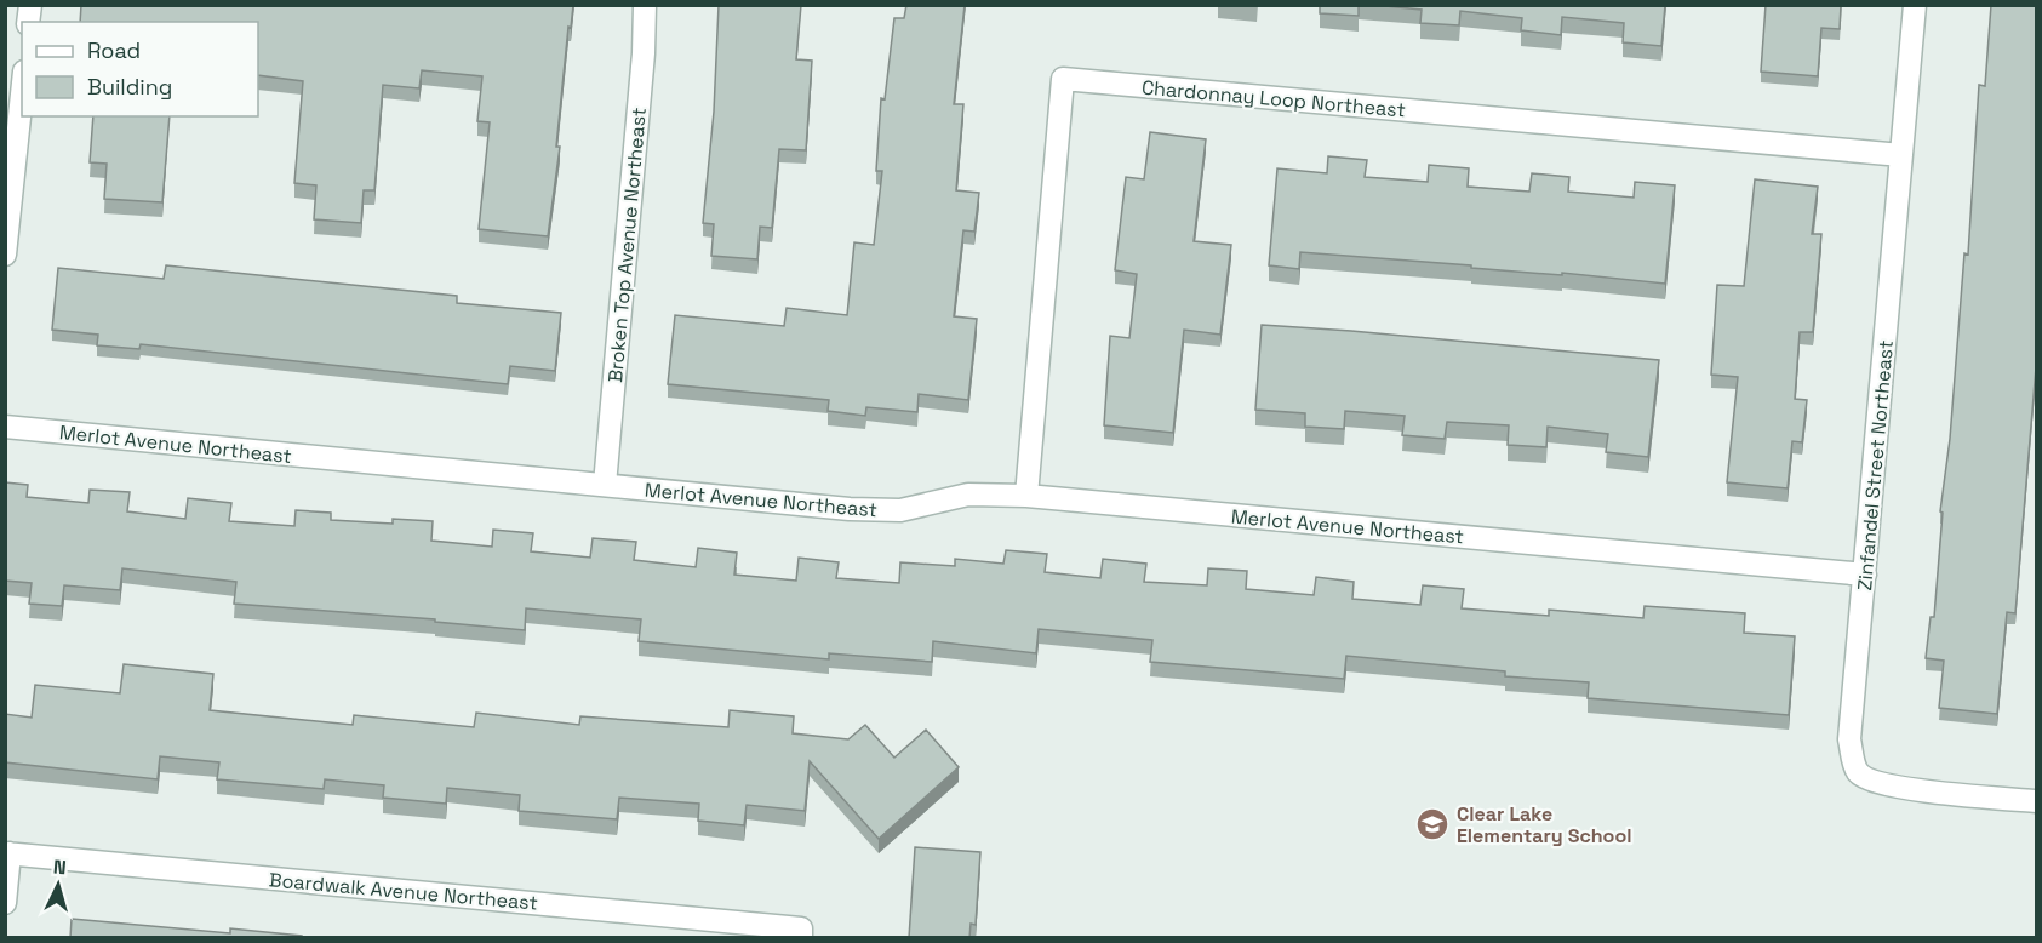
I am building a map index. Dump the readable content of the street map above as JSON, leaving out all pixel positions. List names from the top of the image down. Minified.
{"streets":{"street":["Chardonnay Loop Northeast","Broken Top Avenue Northeast","Merlot Avenue Northeast","Zinfandel Street Northeast","Boardwalk Avenue Northeast"]},"crossings":[["Chardonnay Loop Northeast","Merlot Avenue Northeast"],["Chardonnay Loop Northeast","Zinfandel Street Northeast"],["Broken Top Avenue Northeast","Merlot Avenue Northeast"],["Merlot Avenue Northeast","Zinfandel Street Northeast"]],"places":{"school or university":["Clear Lake Elementary School"]},"legend":["Road","Building"],"north":"top"}
